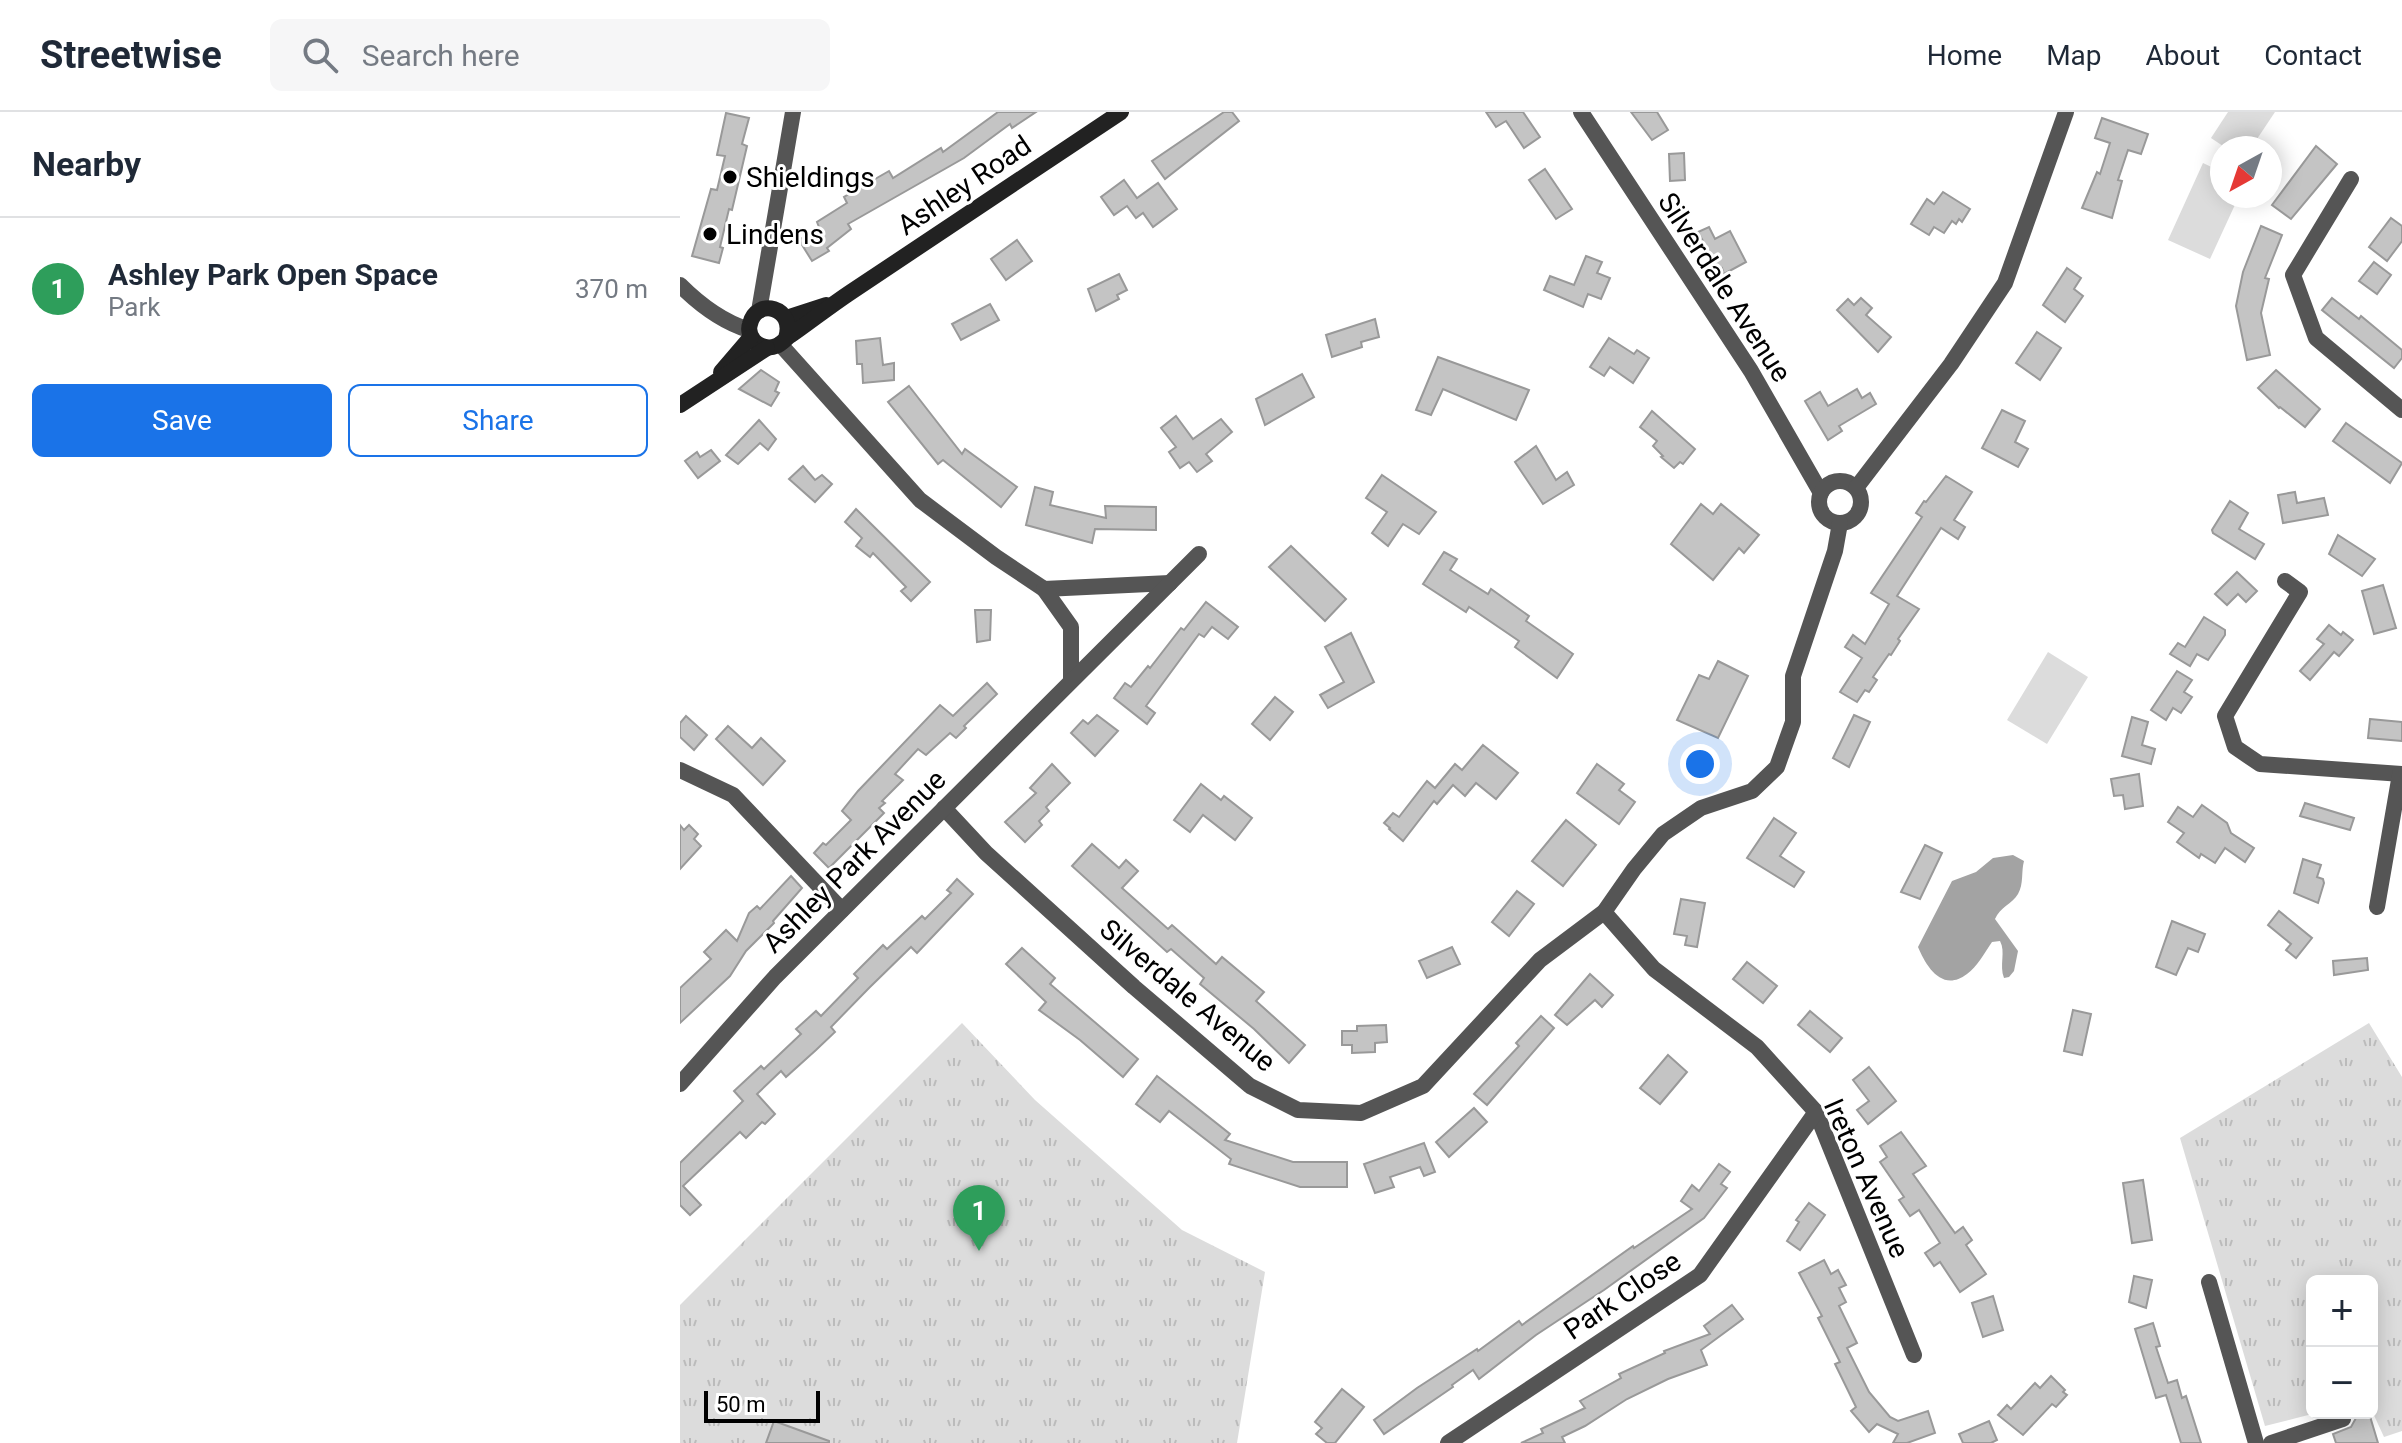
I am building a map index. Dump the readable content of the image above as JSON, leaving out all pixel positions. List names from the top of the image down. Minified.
{"streets":{"main road":["Ashley Road"],"street":["Silverdale Avenue","Ashley Park Avenue","Ireton Avenue","Park Close"]},"crossings":[["Silverdale Avenue","Ashley Park Avenue"],["Silverdale Avenue","Ireton Avenue"],["Ireton Avenue","Park Close"]],"places":["Shieldings","Lindens"],"scale_bar":"50 m","north":"bottom left","page":{"header":"Streetwise","search":"Search here","nav":["Home","Map","About","Contact"],"heading":"Nearby","list":[{"mark":"1","name":"Ashley Park Open Space","note":"Park","value":"370 m"}],"buttons":["Save","Share"],"pins":"1","map_buttons":["+","−"],"scale":"50 m"}}
